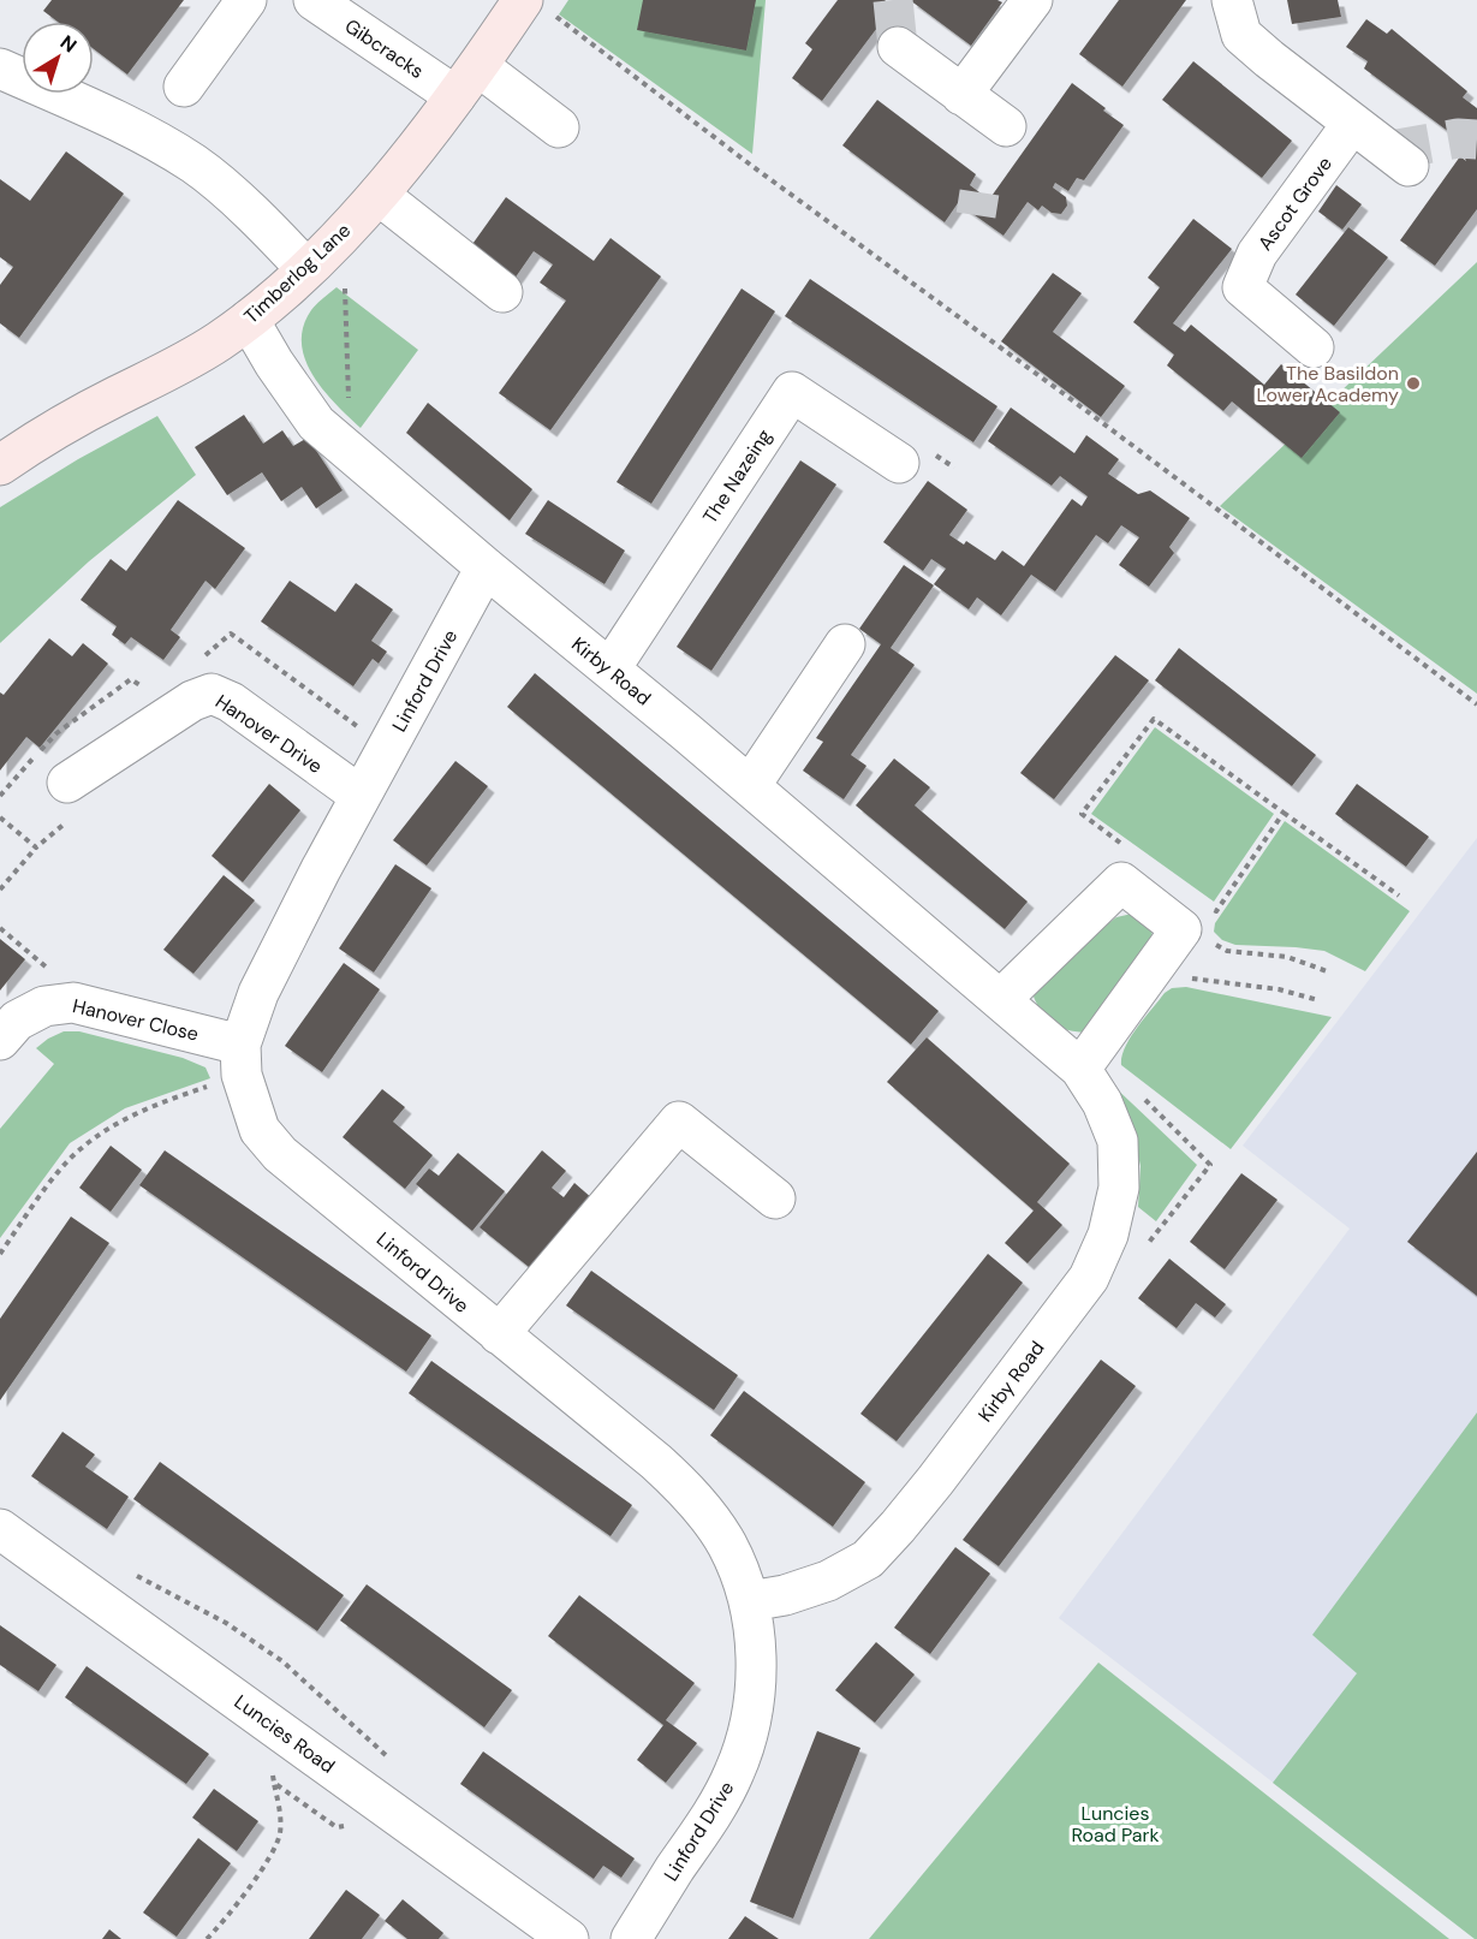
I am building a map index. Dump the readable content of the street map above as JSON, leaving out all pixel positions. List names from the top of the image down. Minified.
{"streets":{"main road":["Timberlog Lane"],"street":["Gibcracks","Ascot Grove","The Nazeing","Kirby Road","Linford Drive","Hanover Drive","Hanover Close","Luncies Road"]},"crossings":[["Gibcracks","Timberlog Lane"],["Timberlog Lane","Kirby Road"],["The Nazeing","Kirby Road"],["Kirby Road","Linford Drive"],["Linford Drive","Hanover Drive"],["Linford Drive","Hanover Close"]],"parks":["Luncies Road Park"],"places":["The Basildon Lower Academy"],"north":"top right"}
